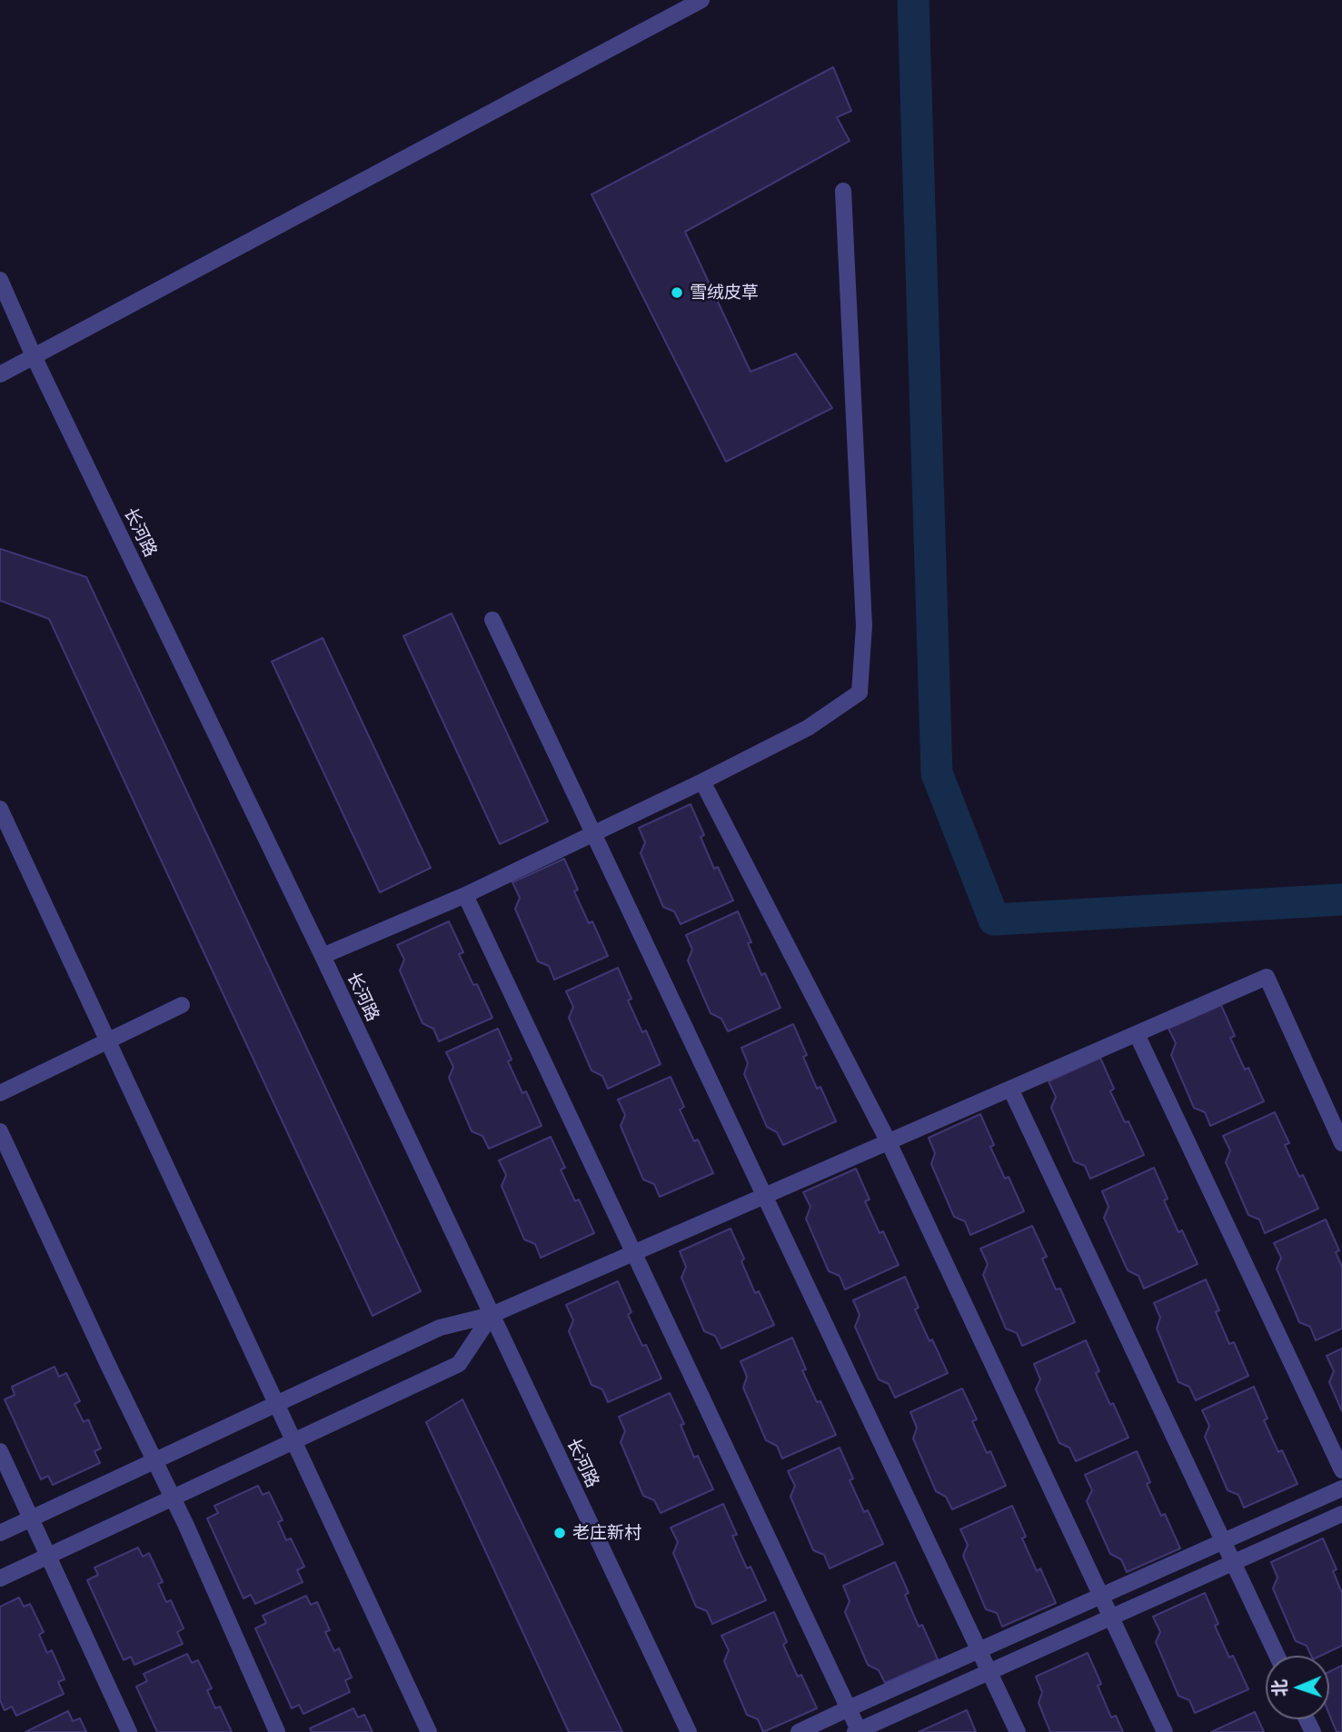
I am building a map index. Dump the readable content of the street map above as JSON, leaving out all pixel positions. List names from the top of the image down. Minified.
{"streets":{"street":["长河路"]},"places":["雪绒皮草","老庄新村"],"north":"left"}
